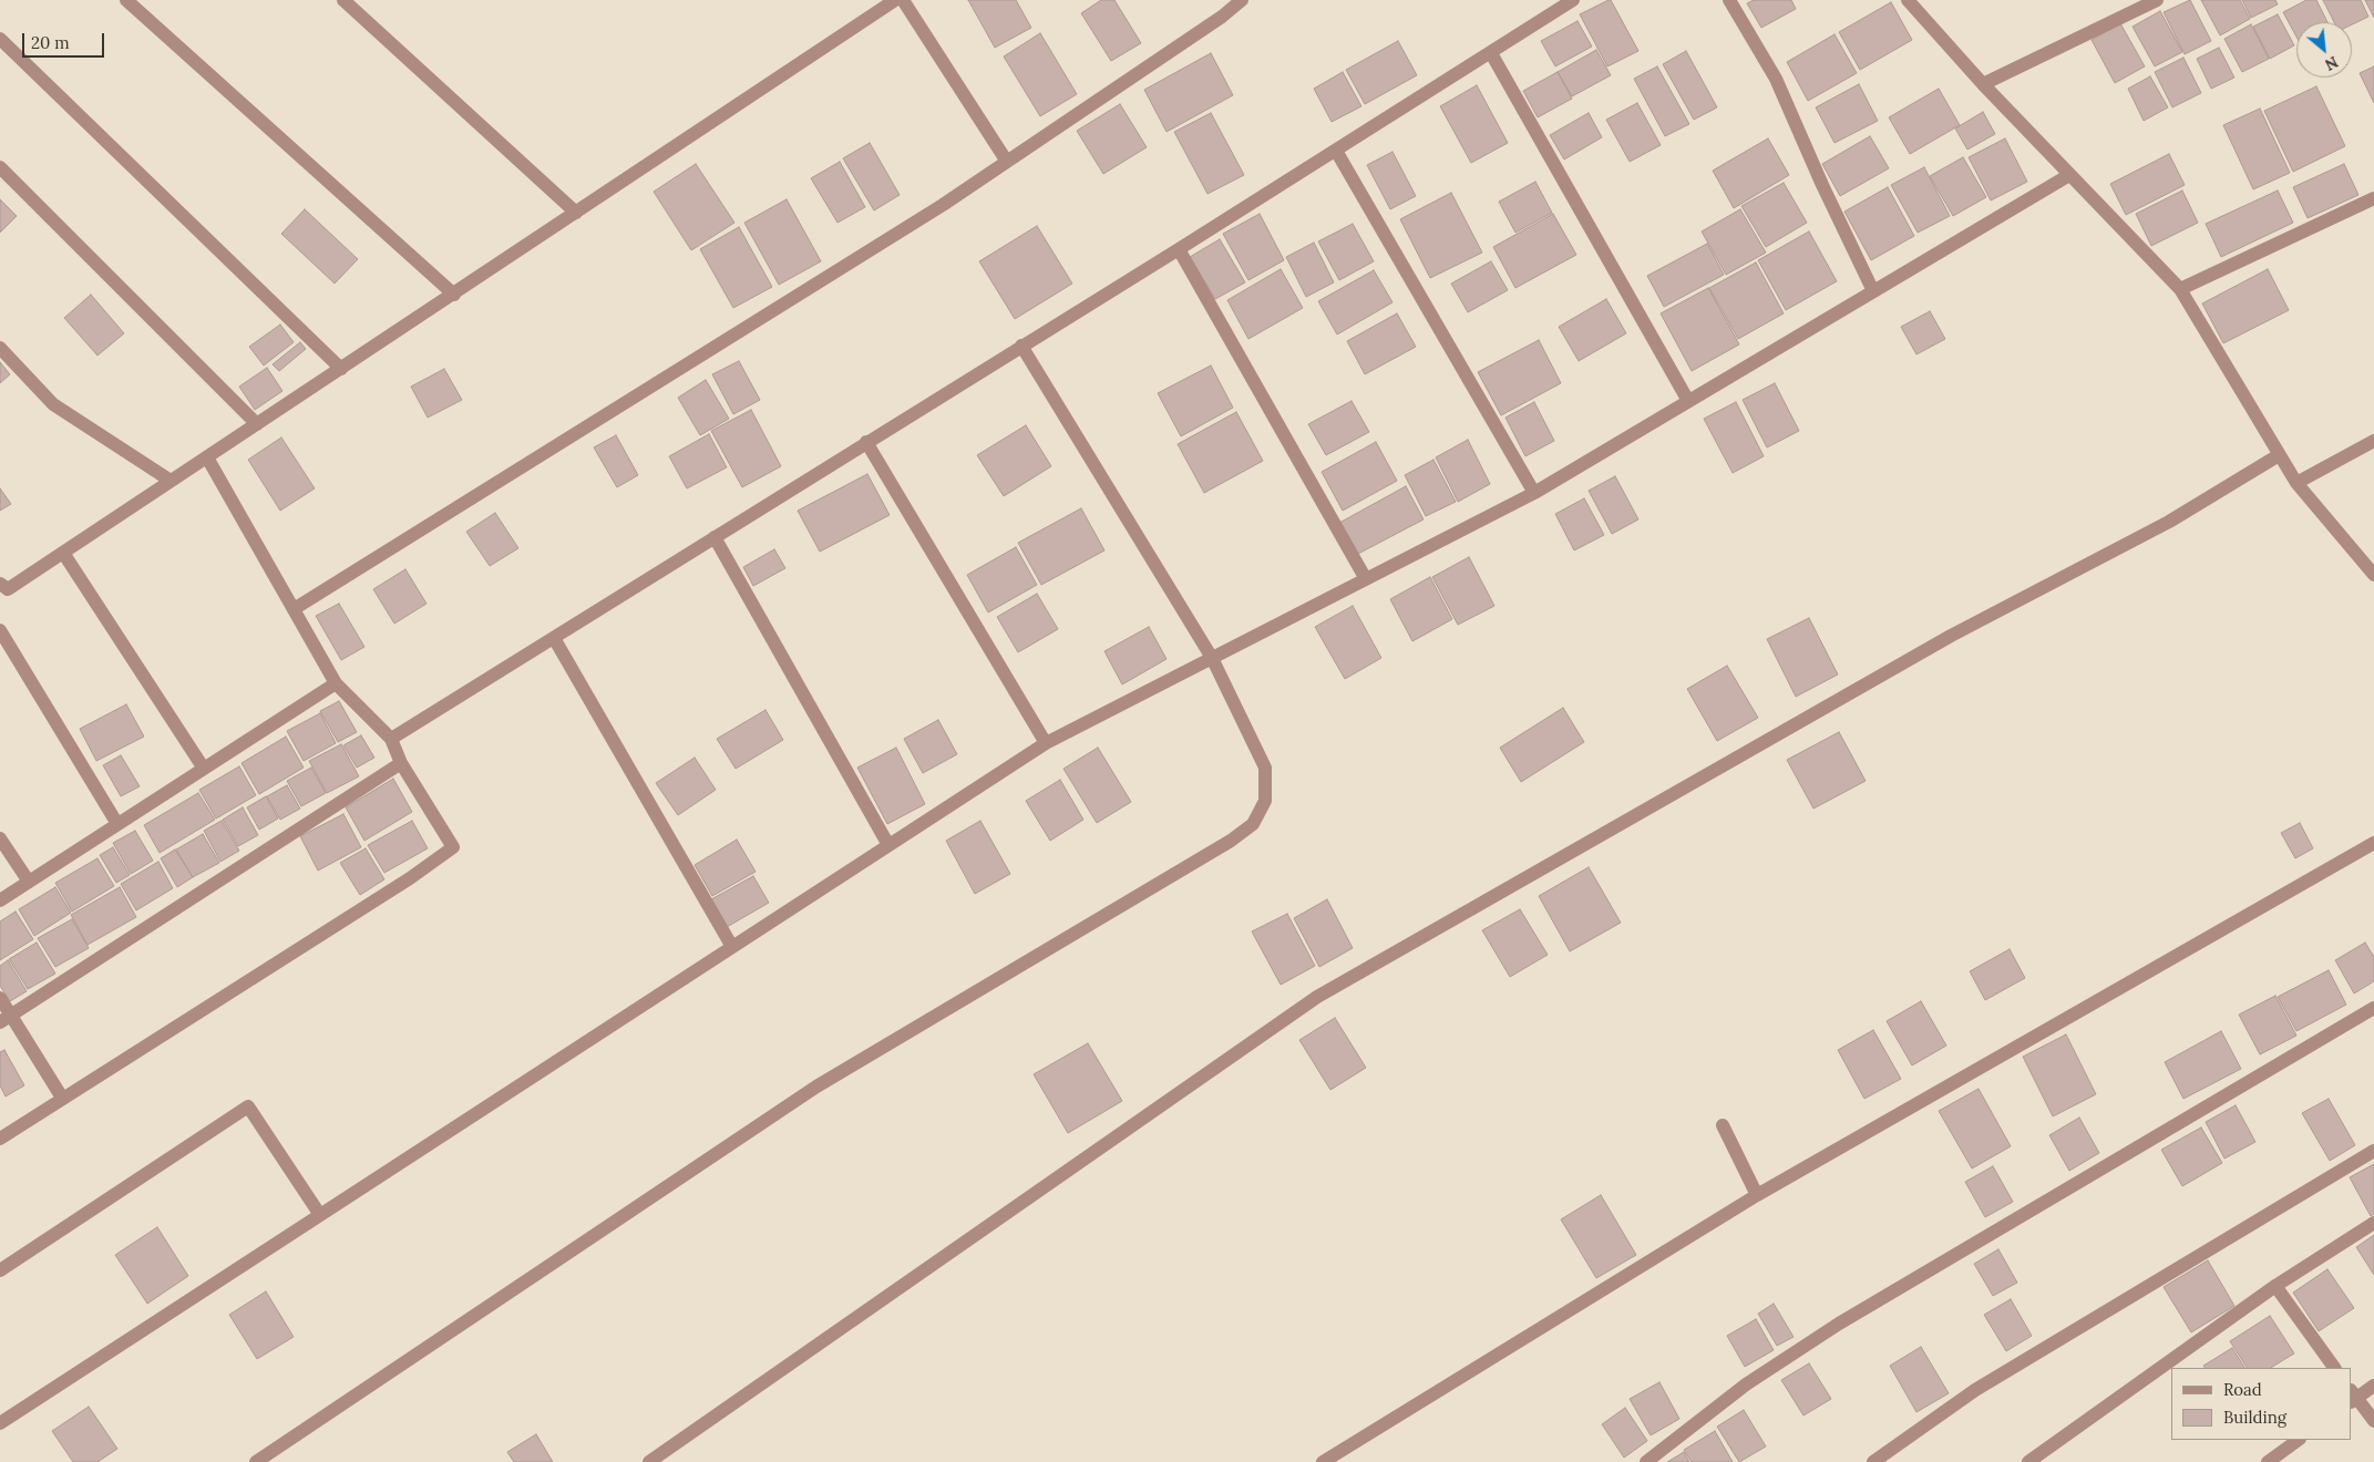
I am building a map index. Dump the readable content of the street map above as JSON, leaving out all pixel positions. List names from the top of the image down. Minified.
{"legend":["Road","Building"],"scale_bar":"20 m","north":"bottom right"}
